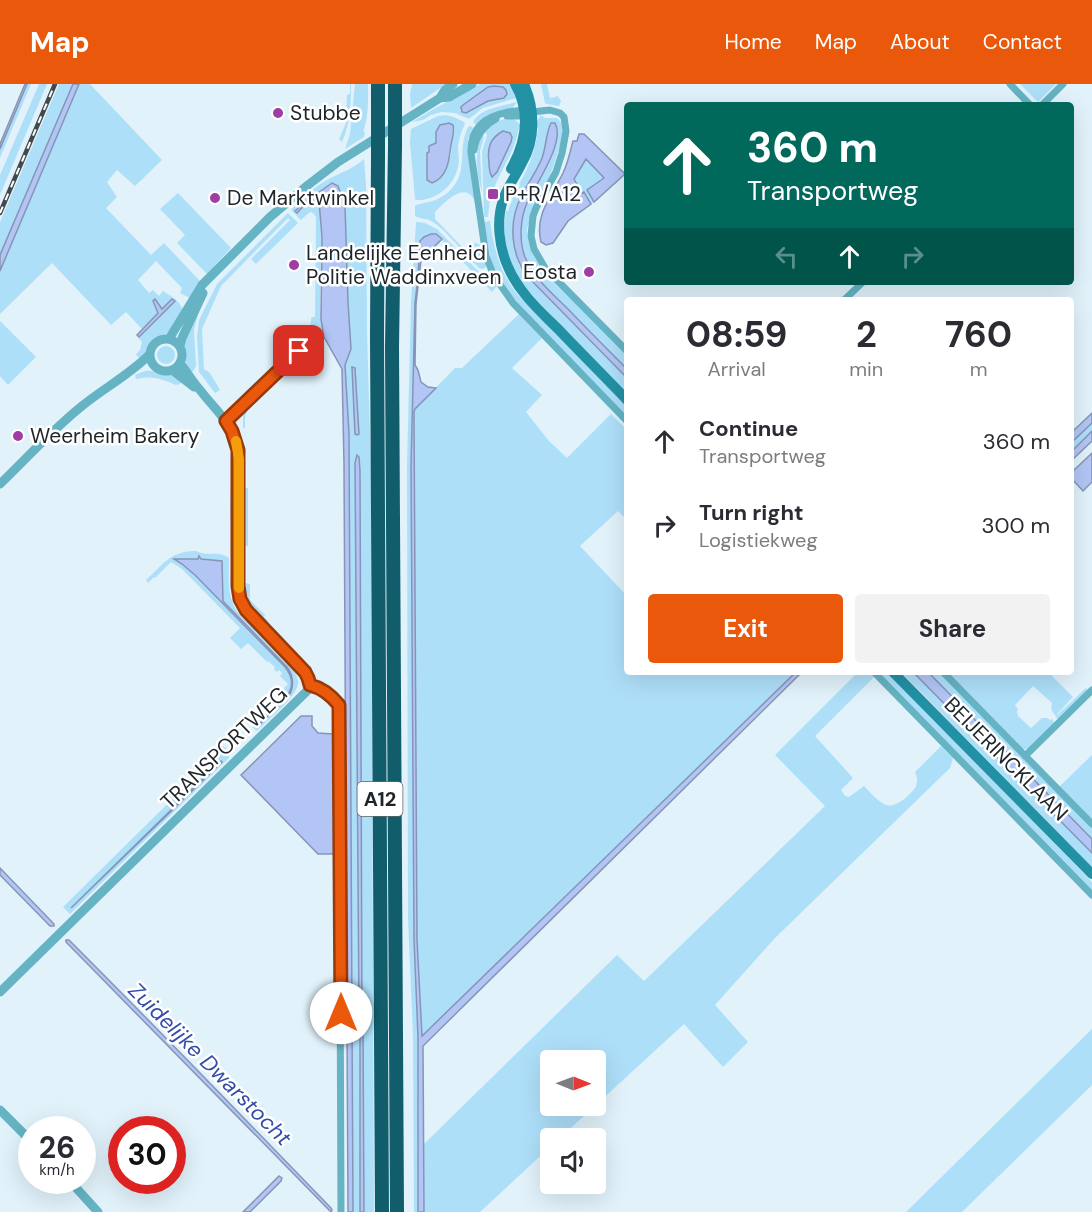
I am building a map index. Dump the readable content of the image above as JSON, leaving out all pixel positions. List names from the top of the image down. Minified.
{"streets":{"highway":["A12"],"main road":["BEIJERINCKLAAN"],"street":["TRANSPORTWEG"]},"water":["Zuidelijke Dwarstocht"],"places":{"other":["Stubbe","De Marktwinkel","Landelijke Eenheid Politie Waddinxveen","Eosta","Weerheim Bakery"],"transit":["P+R/A12"]},"north":"right","page":{"header":"Map","nav":["Home","Map","About","Contact"],"turn":["360 m","Transportweg"],"eta":["08:59","Arrival","2","min","760","m"],"list":[{"name":"Continue","note":"Transportweg","value":"360 m"},{"name":"Turn right","note":"Logistiekweg","value":"300 m"}],"buttons":["Exit","Share"],"speed":"26 km/h","limit":"30"}}
